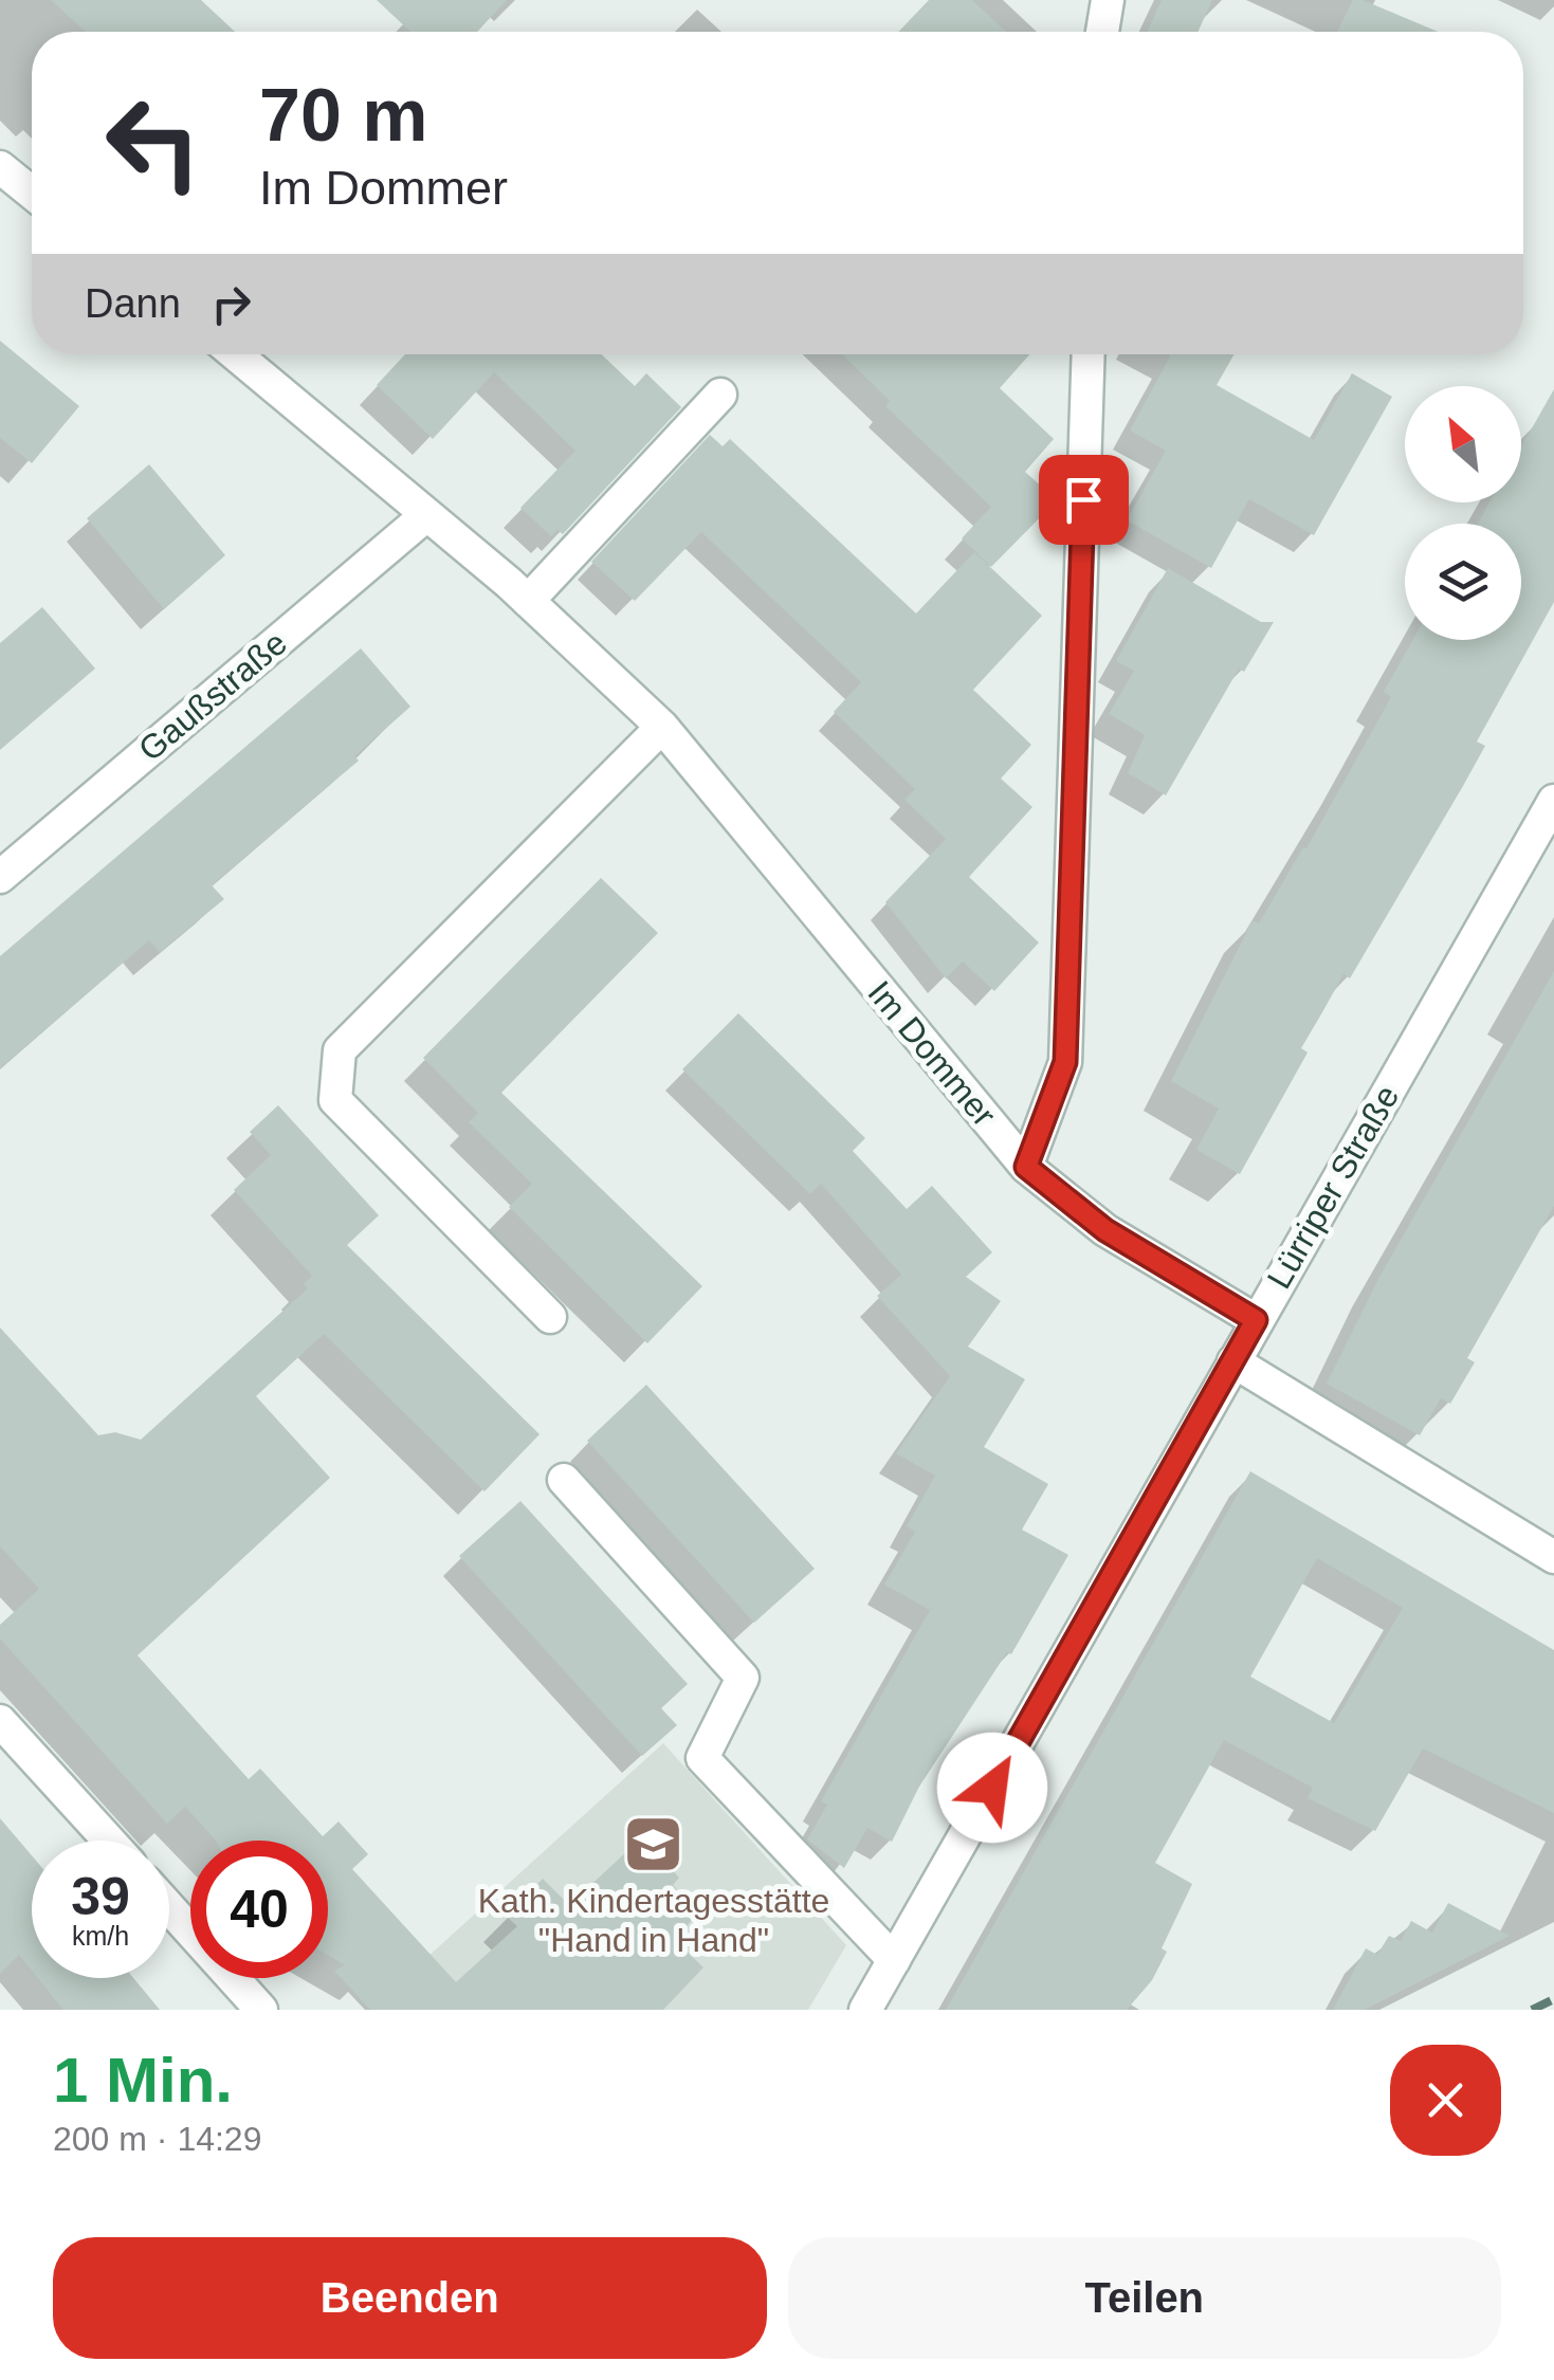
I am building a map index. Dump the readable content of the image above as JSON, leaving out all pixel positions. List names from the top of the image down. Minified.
{"streets":{"street":["Gaußstraße","Im Dommer","Lürriper Straße"]},"crossings":[["Gaußstraße","Im Dommer"],["Im Dommer","Lürriper Straße"]],"places":{"school or university":["Kath. Kindertagesstätte \"Hand in Hand\""]},"north":"top left","page":{"turn":["70 m","Im Dommer"],"then":"Dann","speed":"39 km/h","limit":"40","heading":["1 Min.","200 m · 14:29"],"buttons":["Beenden","Teilen"]}}
